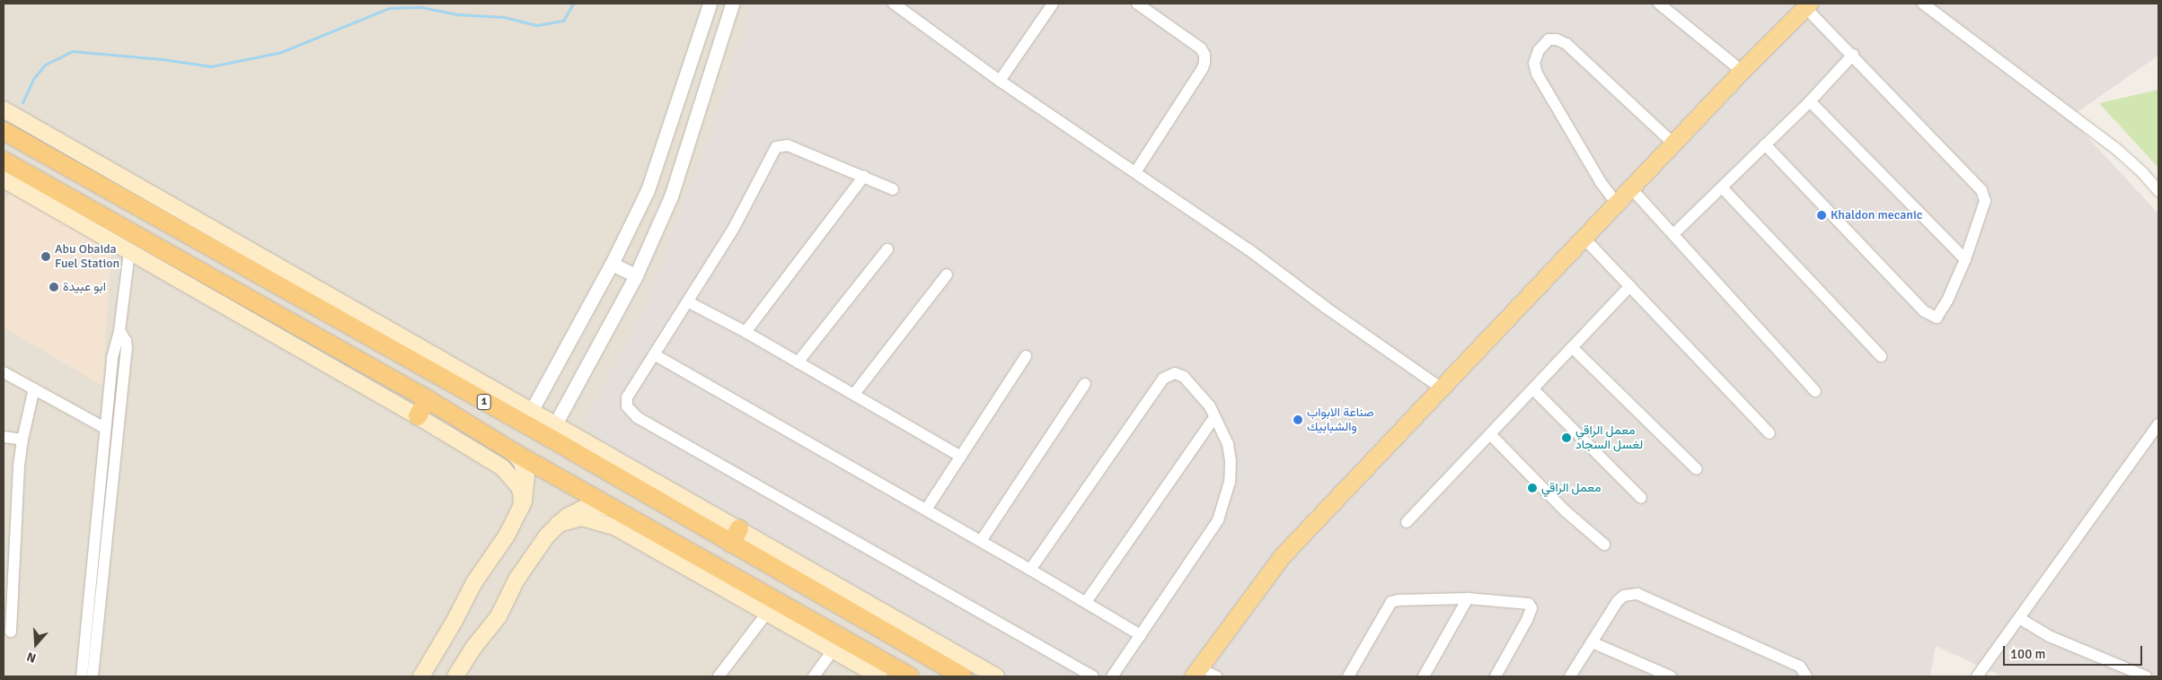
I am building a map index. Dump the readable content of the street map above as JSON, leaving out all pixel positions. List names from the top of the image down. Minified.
{"streets":{"highway":["1"]},"places":["Khaldon mecanic","Abu Obaida Fuel Station","ابو عبيدة","صناعة الابواب والشبابيك","معمل الراقي لغسل السجاد","معمل الراقي"],"scale_bar":"100 m","north":"bottom"}
